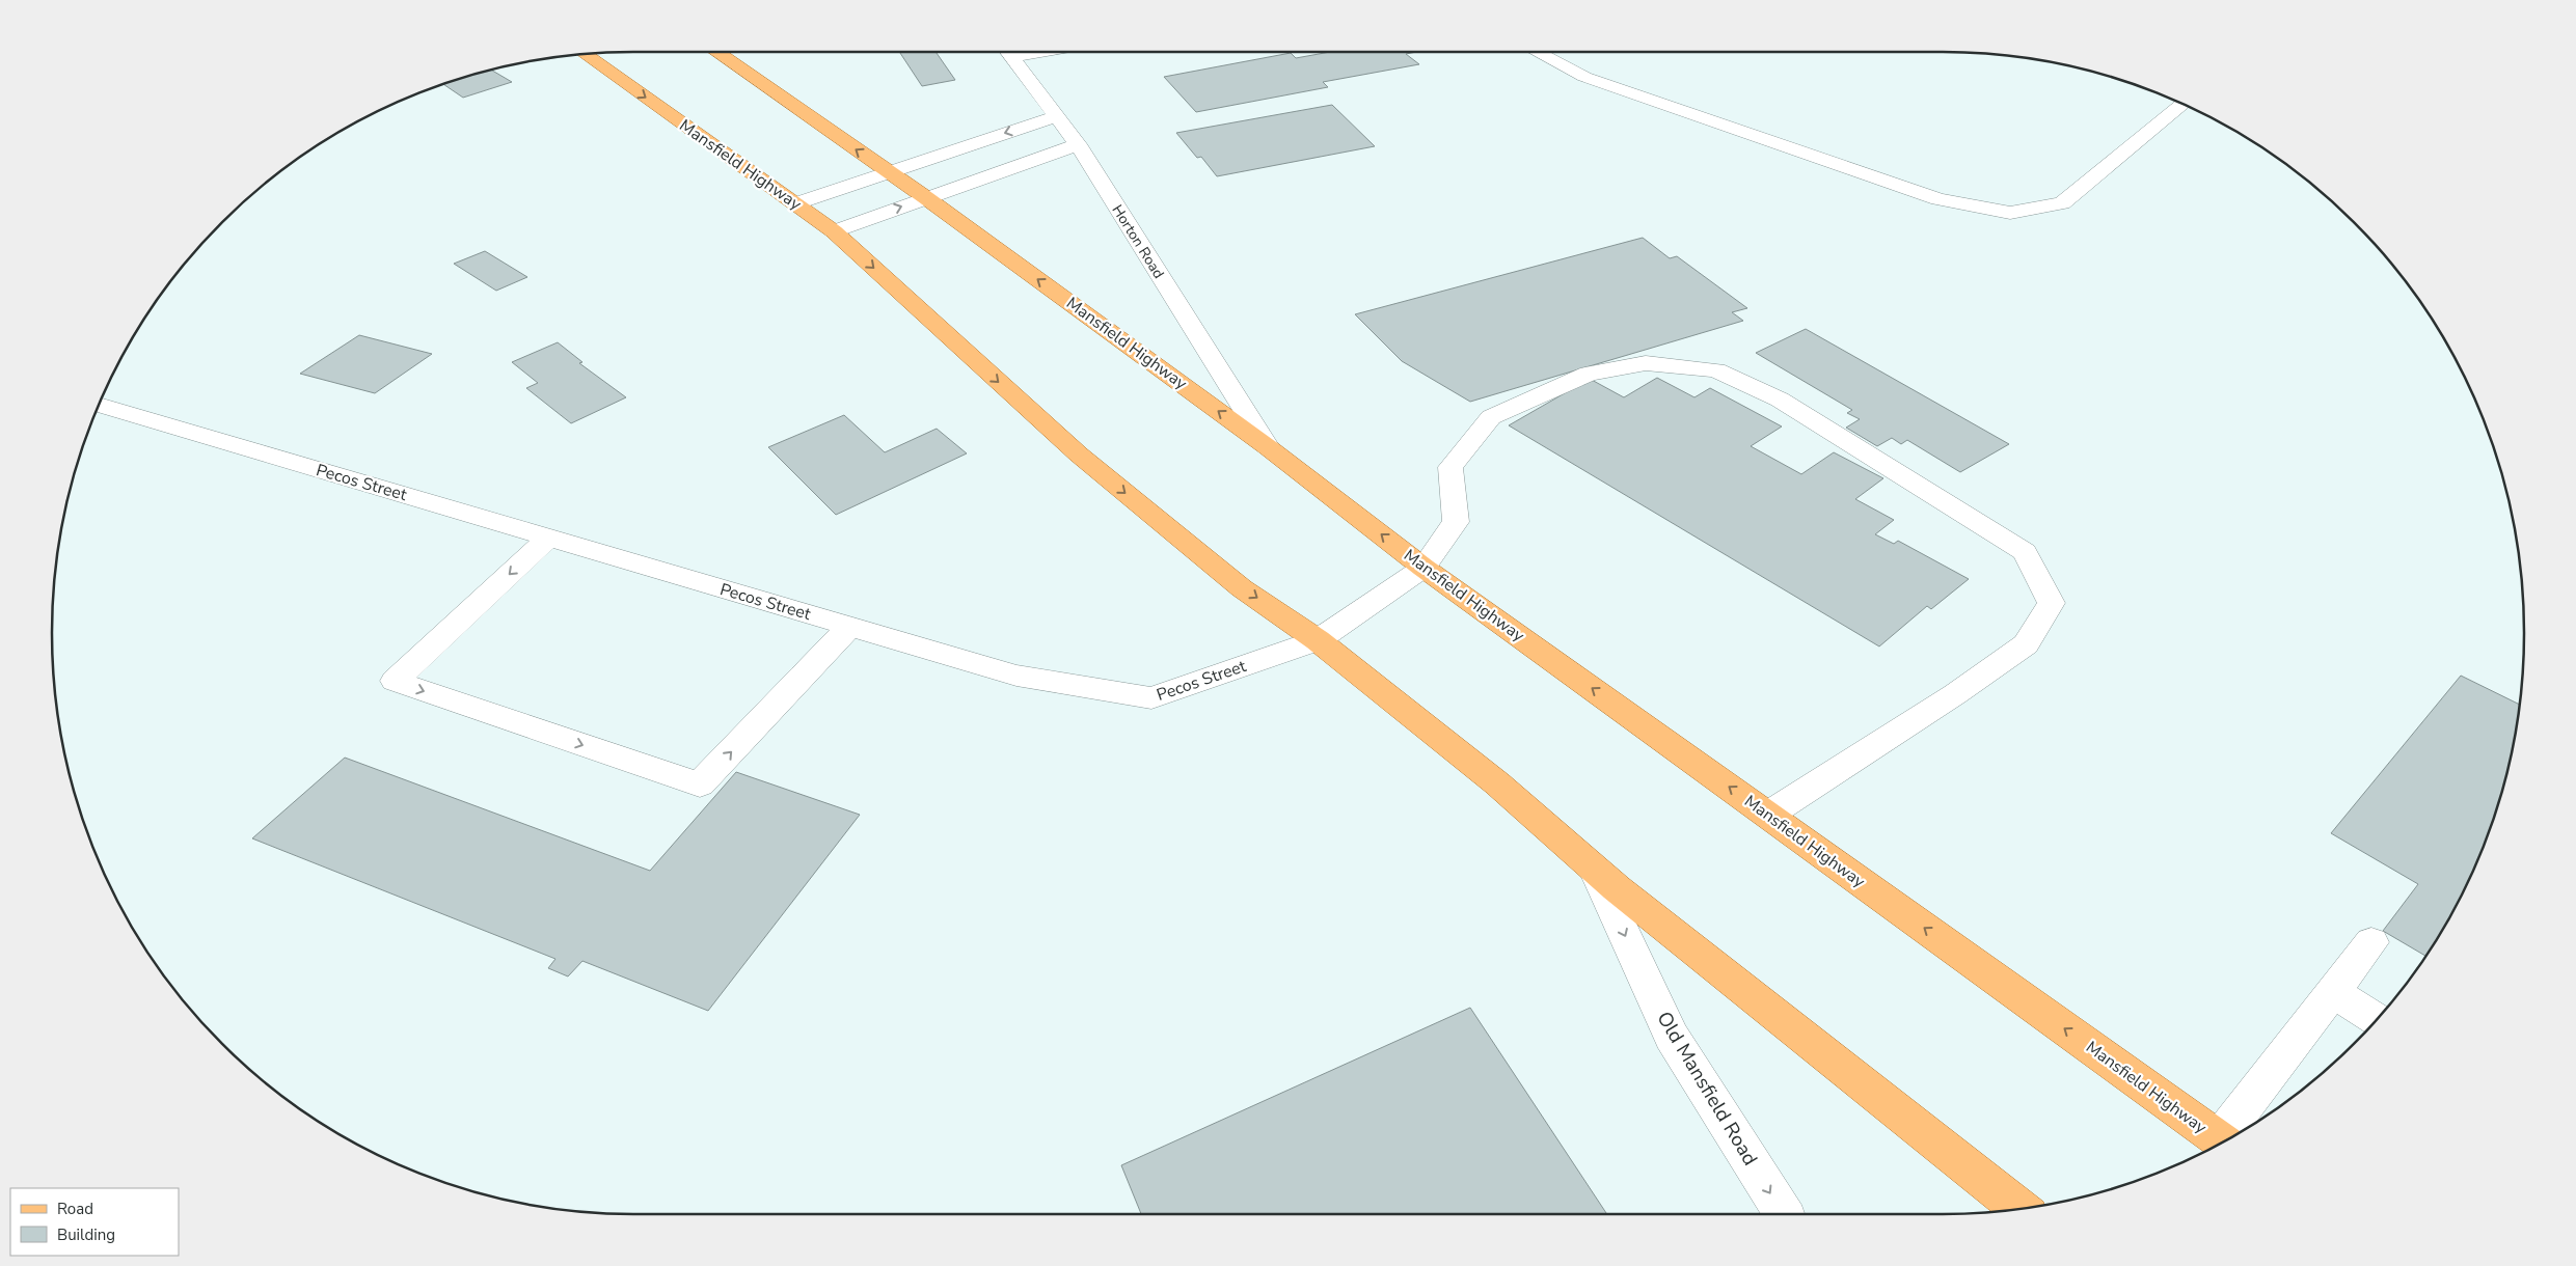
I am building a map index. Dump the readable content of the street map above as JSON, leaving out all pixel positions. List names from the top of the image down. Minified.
{"streets":{"main road":["Mansfield Highway"],"street":["Horton Road","Pecos Street","Old Mansfield Road"]},"crossings":[["Mansfield Highway","Horton Road"],["Mansfield Highway","Pecos Street"],["Mansfield Highway","Old Mansfield Road"]],"one_way":["Old Mansfield Road"],"legend":["Road","Building"]}
